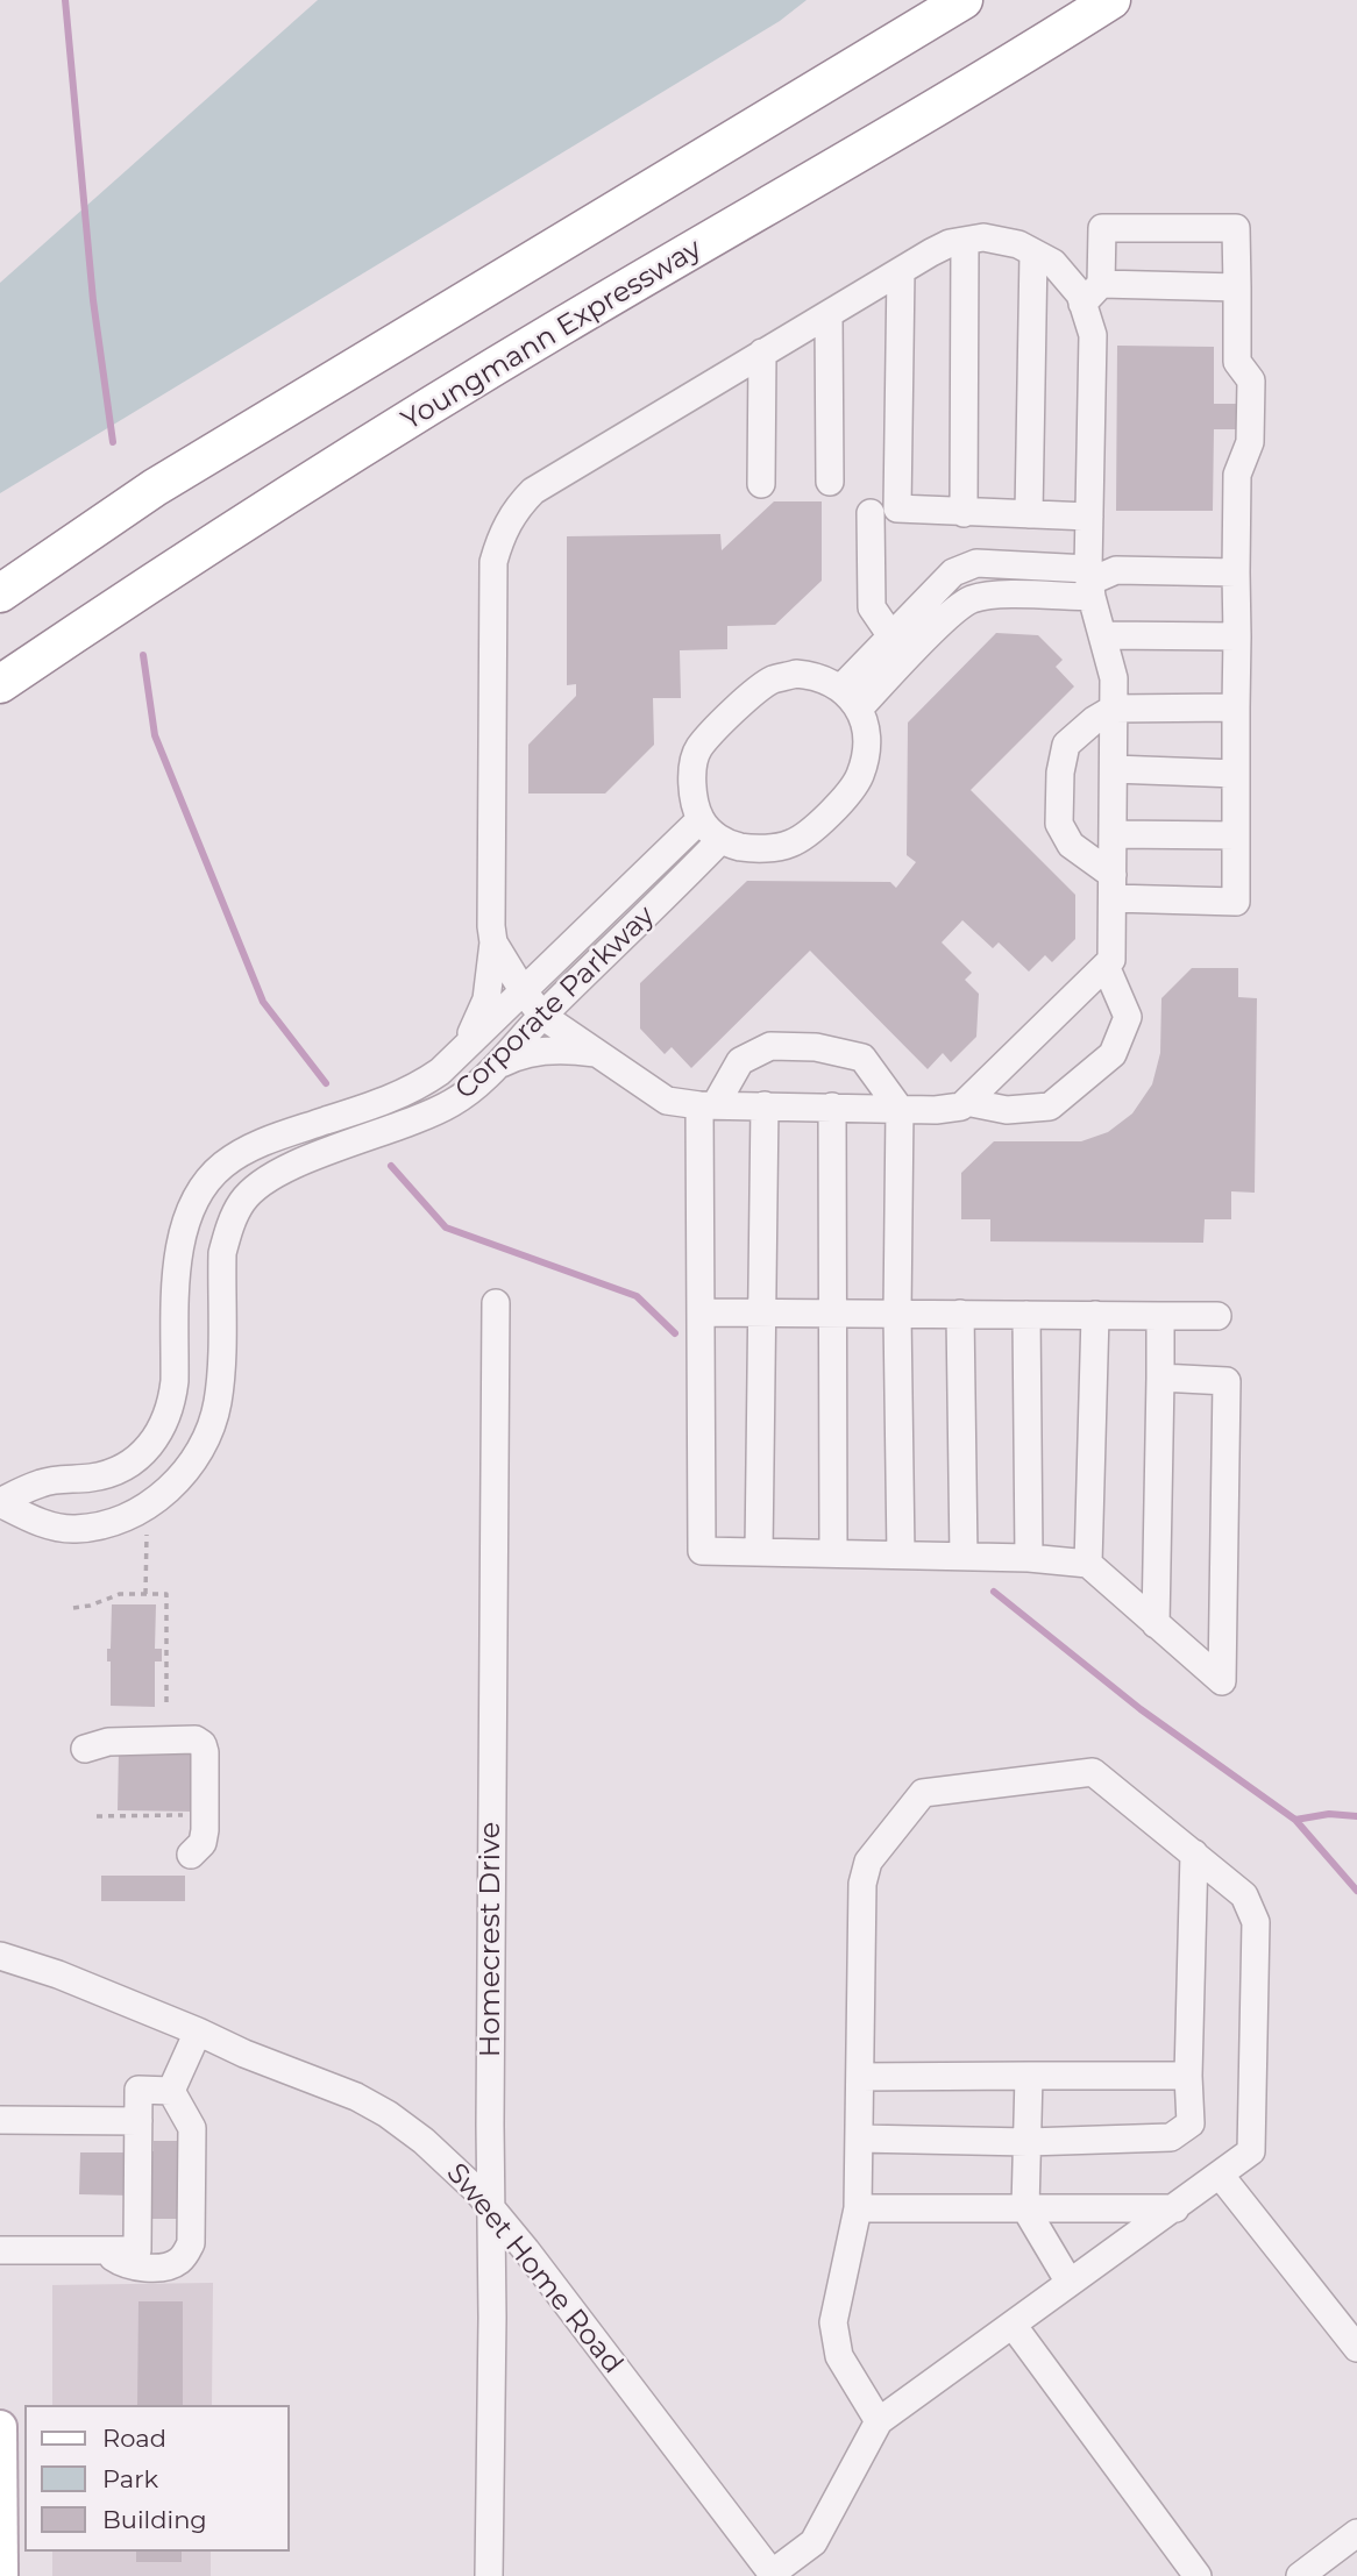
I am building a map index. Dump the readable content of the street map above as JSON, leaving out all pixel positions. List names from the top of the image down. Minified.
{"streets":{"highway":["Youngmann Expressway"],"street":["Corporate Parkway","Homecrest Drive","Sweet Home Road"]},"crossings":[["Homecrest Drive","Sweet Home Road"]],"legend":["Road","Park","Building"]}
